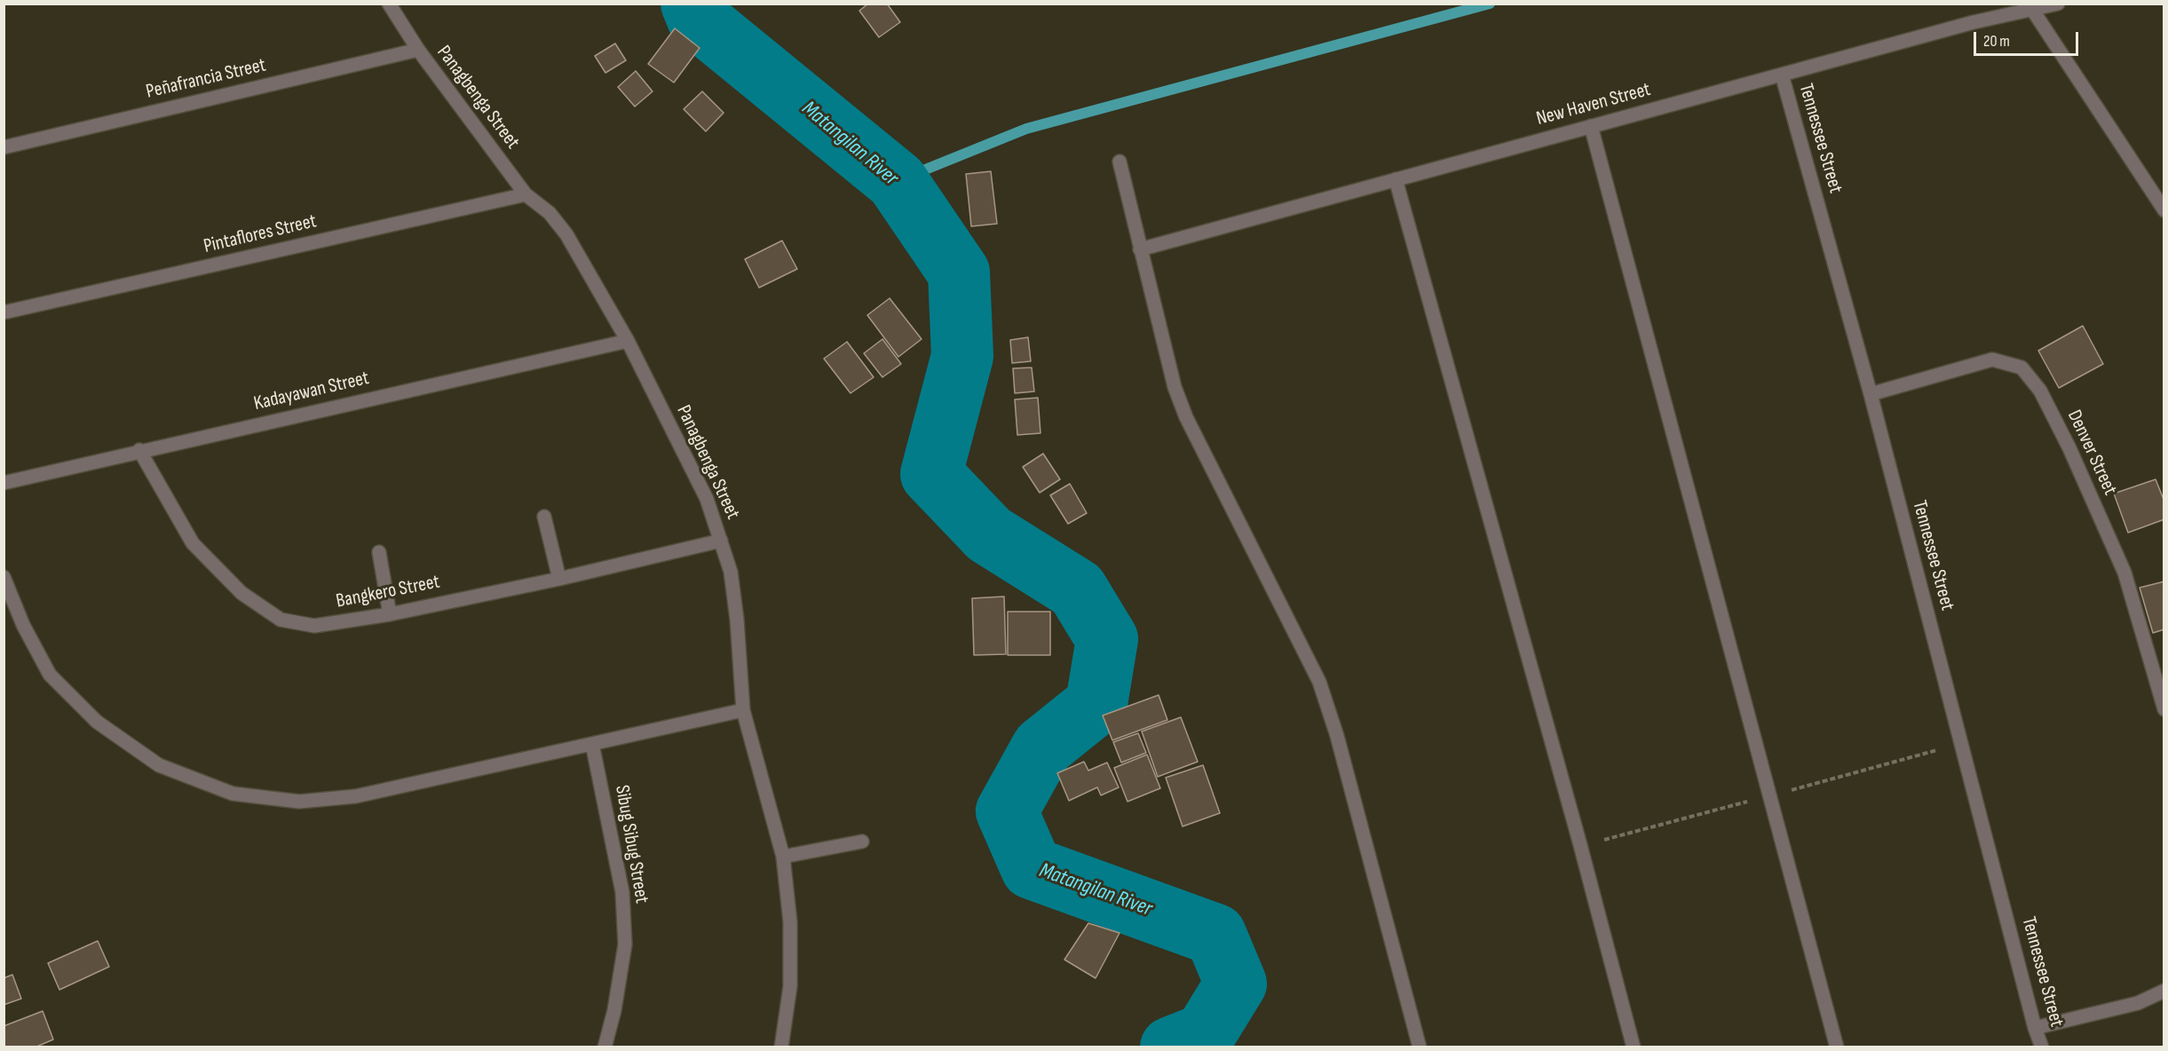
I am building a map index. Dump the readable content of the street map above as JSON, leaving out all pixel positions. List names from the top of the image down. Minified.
{"streets":{"street":["Peñafrancia Street","Panagbenga Street","New Haven Street","Tennessee Street","Pintaflores Street","Kadayawan Street","Denver Street","Bangkero Street","Sibug Sibug Street"]},"crossings":[["Peñafrancia Street","Panagbenga Street"],["Panagbenga Street","Pintaflores Street"],["Panagbenga Street","Kadayawan Street"],["Panagbenga Street","Bangkero Street"],["New Haven Street","Tennessee Street"],["Tennessee Street","Denver Street"],["Kadayawan Street","Bangkero Street"]],"water":["Matangilan River"],"scale_bar":"20 m"}
